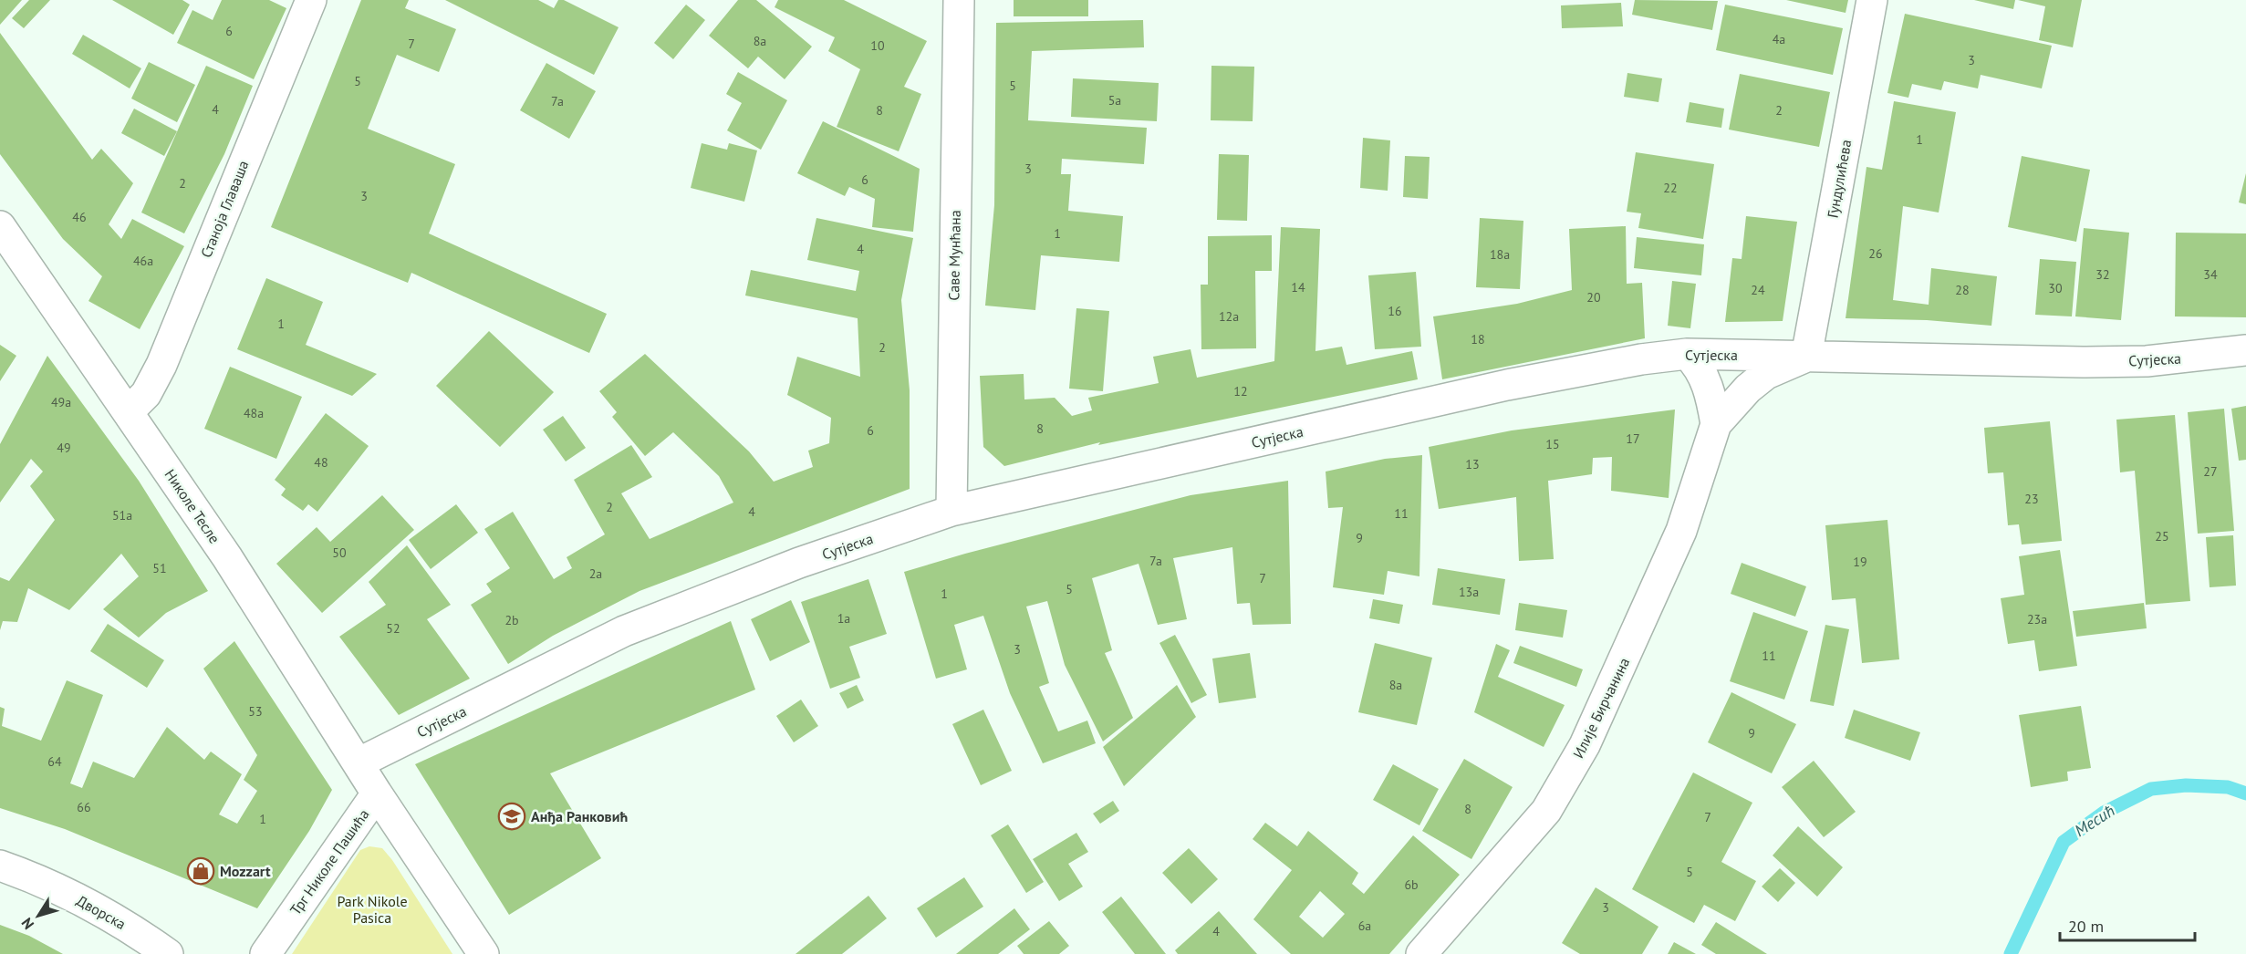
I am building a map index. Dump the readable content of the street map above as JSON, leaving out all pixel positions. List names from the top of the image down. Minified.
{"streets":{"street":["Гундулићева","Станоја Главаша","Саве Мунћана","Сутјеска","Николе Тесле","Илије Бирчанина","Трг Николе Пашића","Дворска"]},"crossings":[["Гундулићева","Сутјеска"],["Гундулићева","Илије Бирчанина"],["Станоја Главаша","Николе Тесле"],["Саве Мунћана","Сутјеска"],["Сутјеска","Николе Тесле"],["Сутјеска","Илије Бирчанина"],["Николе Тесле","Трг Николе Пашића"]],"water":["Месић"],"parks":["Park Nikole Pasica"],"places":{"school or university":["Анђа Ранковић"],"shop":["Mozzart"]},"house_numbers":["6","4a","8a","7","10","3","5","5","5a","7a","4","8","2","1","3","6","2","22","3","46","1","4","26","18a","46a","32","34","14","30","24","28","20","16","12a","1","18","2","12","49a","48a","8","6","17","15","49","48","13","27","23","2","4","11","51a","25","9","50","7a","19","51","2a","7","5","13a","1","1a","23a","2b","52","3","11","8a","53","9","64","66","8","7","1","5","6b","3","6a","4"],"scale_bar":"20 m","north":"bottom left"}
